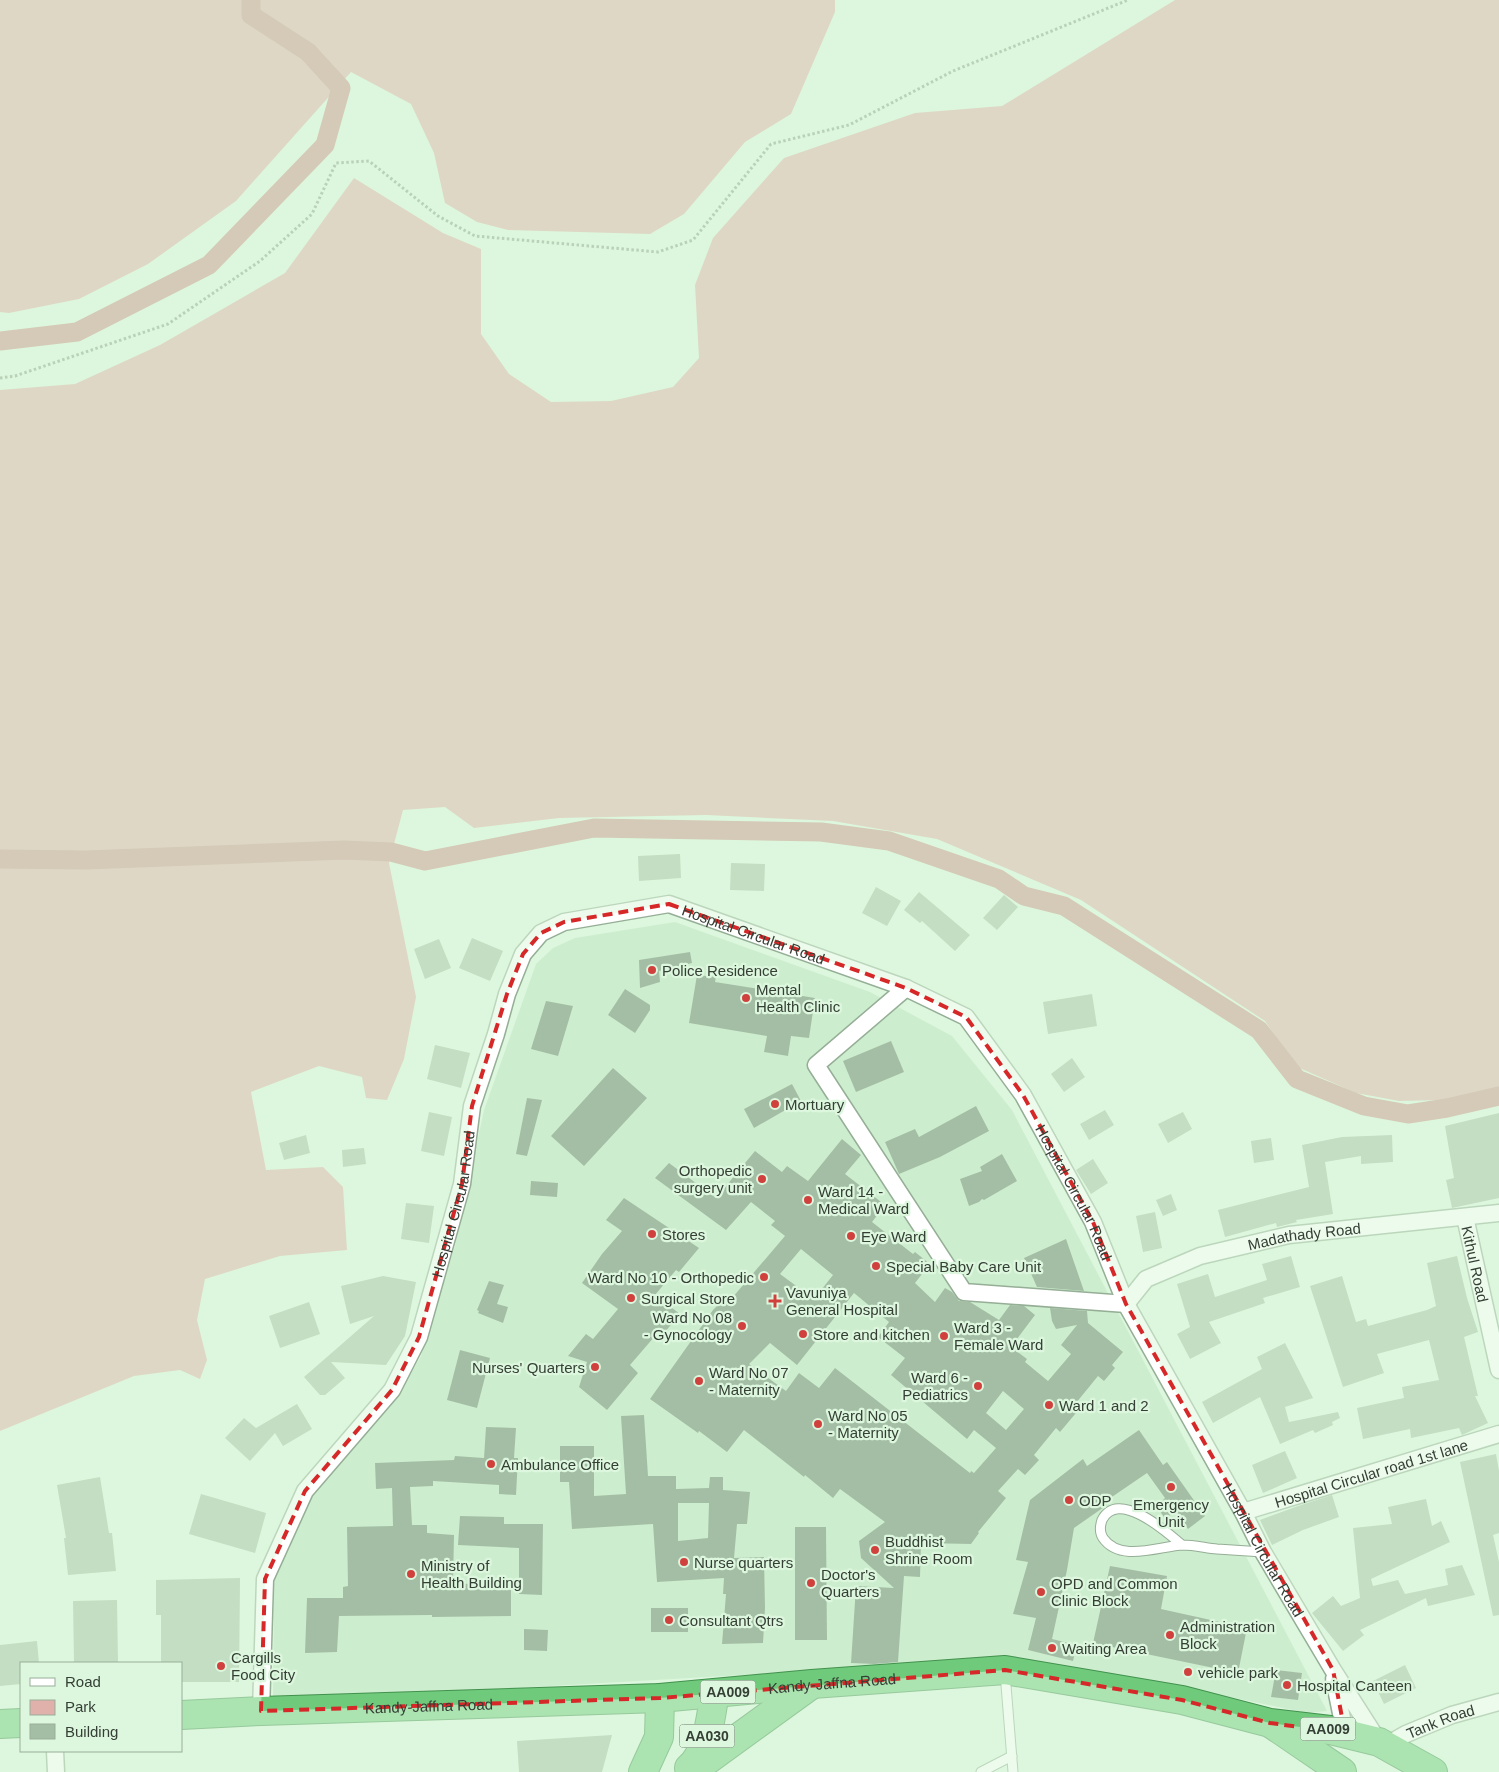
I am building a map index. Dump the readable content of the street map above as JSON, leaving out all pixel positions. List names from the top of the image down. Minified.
{"streets":{"highway":["Hospital Circular Road","Kandy-Jaffna Road","AA009","AA030"],"street":["Madathady Road","Kithul Road","Hospital Circular road 1st lane","Tank Road"]},"crossings":[["Hospital Circular Road","Madathady Road"],["Hospital Circular Road","Hospital Circular road 1st lane"],["Hospital Circular Road","Kandy-Jaffna Road"],["Hospital Circular Road","Tank Road"],["Madathady Road","Kithul Road"],["Kandy-Jaffna Road","Tank Road"],["Kandy-Jaffna Road","AA030"]],"places":{"other":["Police Residence","Mental Health Clinic","Mortuary","Orthopedic surgery unit","Ward 14 - Medical Ward","Stores","Eye Ward","Special Baby Care Unit","Ward No 10 - Orthopedic","Surgical Store","Ward No 08 - Gynocology","Store and kitchen","Ward 3 - Female Ward","Nurses' Quarters","Ward No 07 - Maternity","Ward 6 - Pediatrics","Ward 1 and 2","Ward No 05 - Maternity","Ambulance Office","Emergency Unit","ODP","Buddhist Shrine Room","Nurse quarters","Ministry of Health Building","Doctor's Quarters","OPD and Common Clinic Block","Consultant Qtrs","Administration Block","Waiting Area","Cargills Food City","vehicle park","Hospital Canteen"],"health":["Vavuniya General Hospital"]},"legend":["Road","Park","Building"]}
